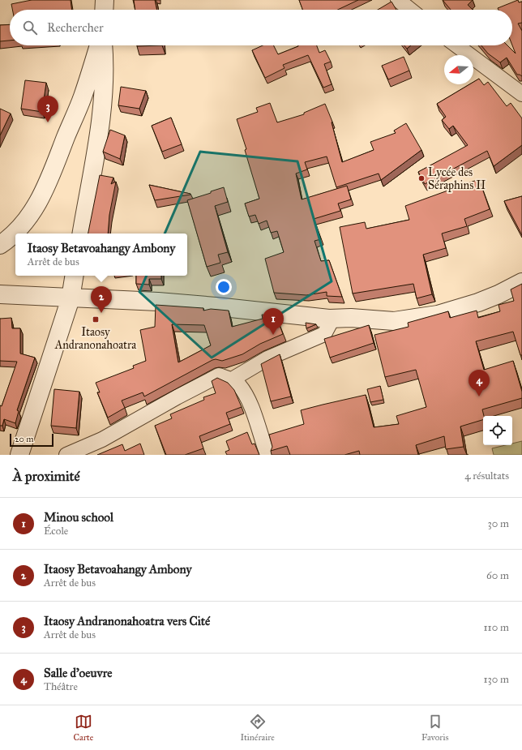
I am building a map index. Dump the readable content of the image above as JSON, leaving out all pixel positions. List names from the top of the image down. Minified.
{"places":{"other":["Lycée des Séraphins II"],"transit":["Itaosy Andranonahoatra"]},"scale_bar":"20 m","north":"left","page":{"search":"Rechercher","pins":["3","2","1","4"],"popup":["Itaosy Betavoahangy Ambony","Arrêt de bus"],"scale":"20 m","heading":["À proximité","4 résultats"],"list":[{"mark":"1","name":"Minou school","note":"École","value":"30 m"},{"mark":"2","name":"Itaosy Betavoahangy Ambony","note":"Arrêt de bus","value":"60 m"},{"mark":"3","name":"Itaosy Andranonahoatra vers Cité","note":"Arrêt de bus","value":"110 m"},{"mark":"4","name":"Salle d'oeuvre","note":"Théâtre","value":"130 m"}],"nav":["Carte","Itinéraire","Favoris"]}}
